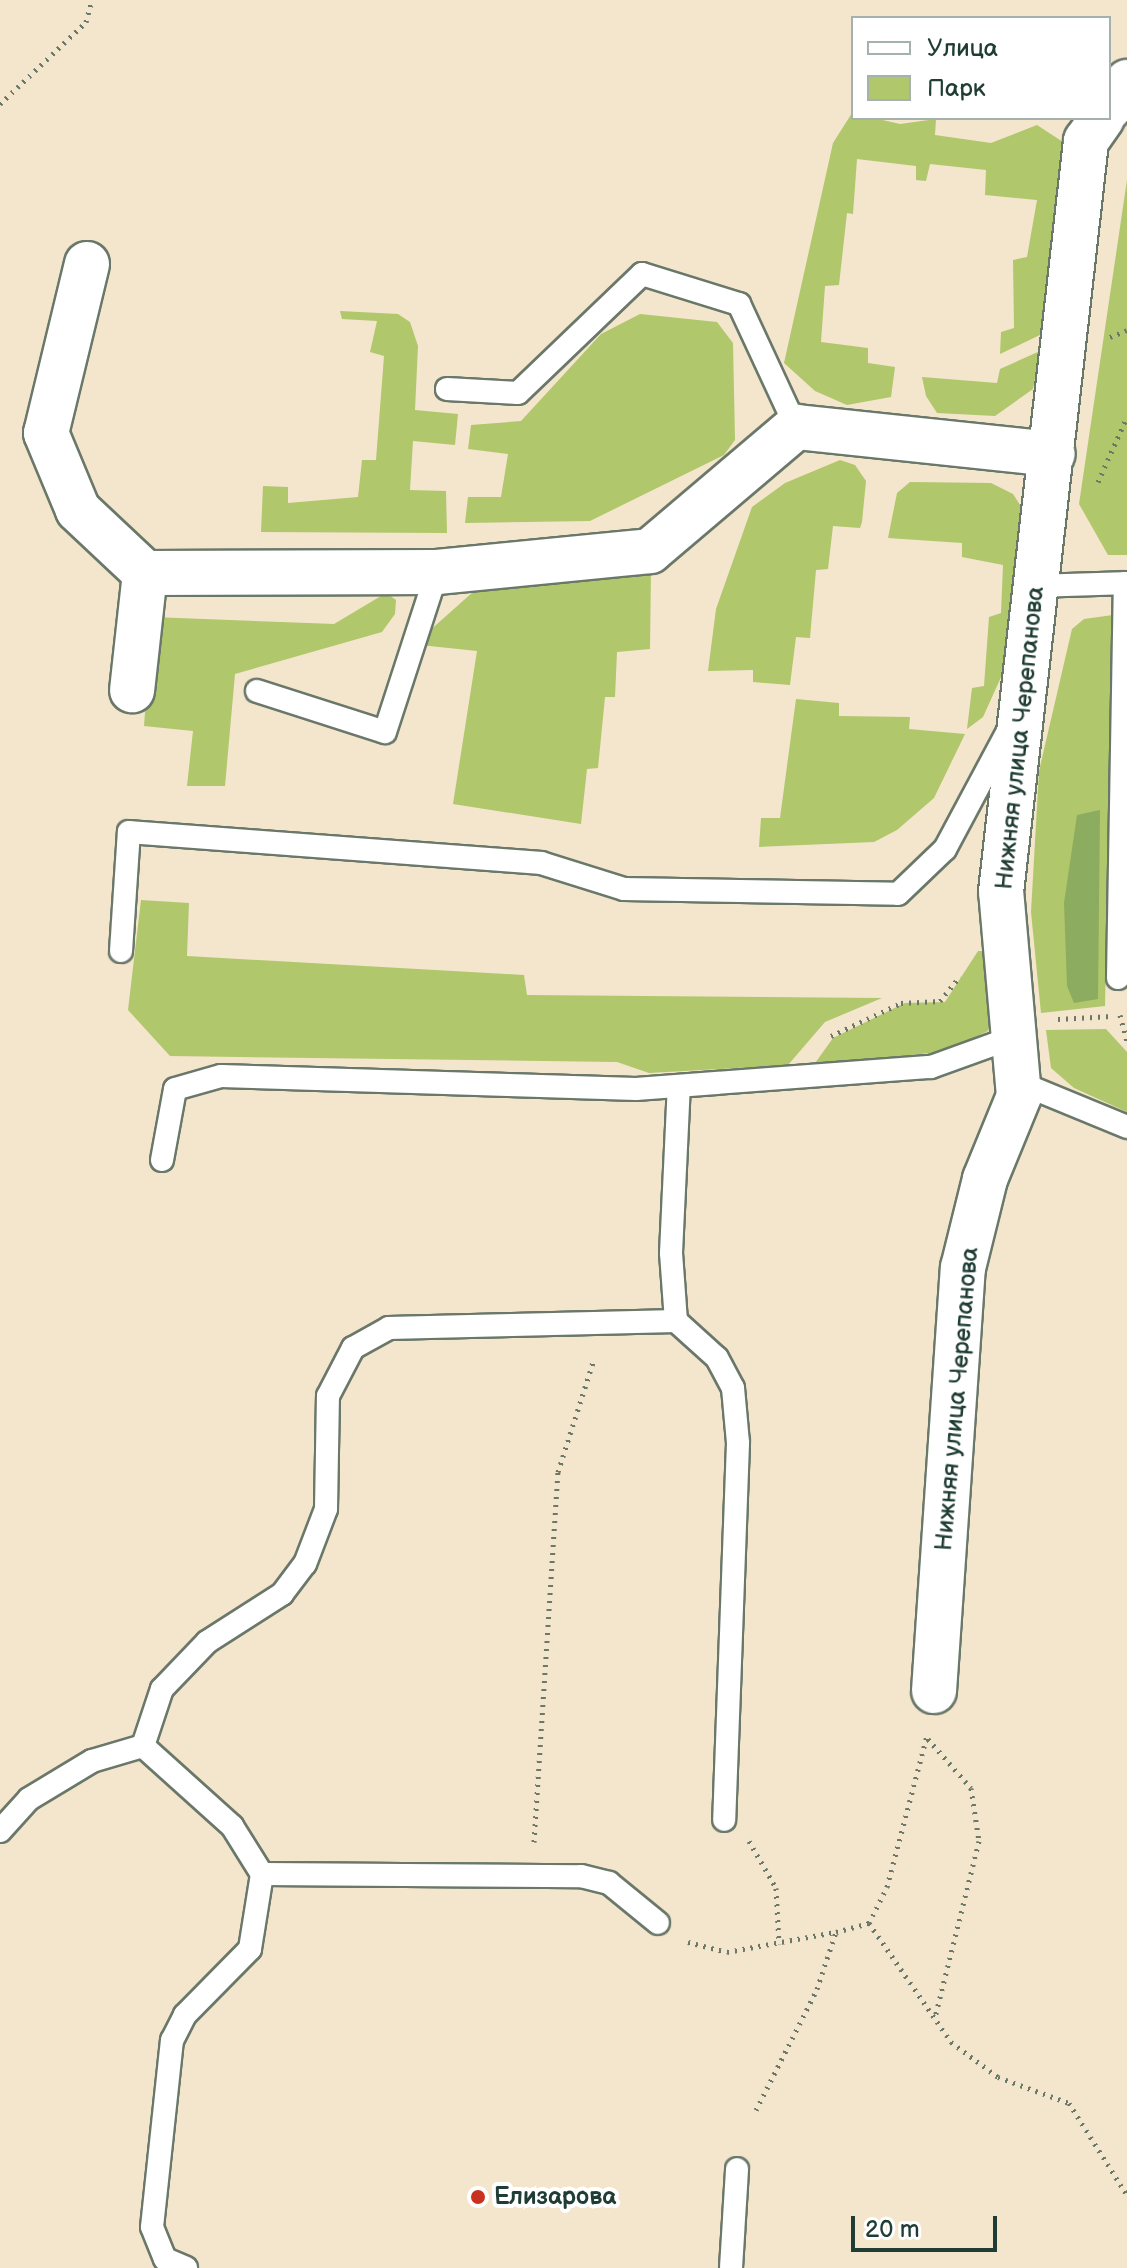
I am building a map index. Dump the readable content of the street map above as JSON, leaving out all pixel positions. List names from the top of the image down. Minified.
{"streets":{"street":["Нижняя улица Черепанова"]},"places":["Елизарова"],"legend":["Улица","Парк"],"scale_bar":"20 m"}
